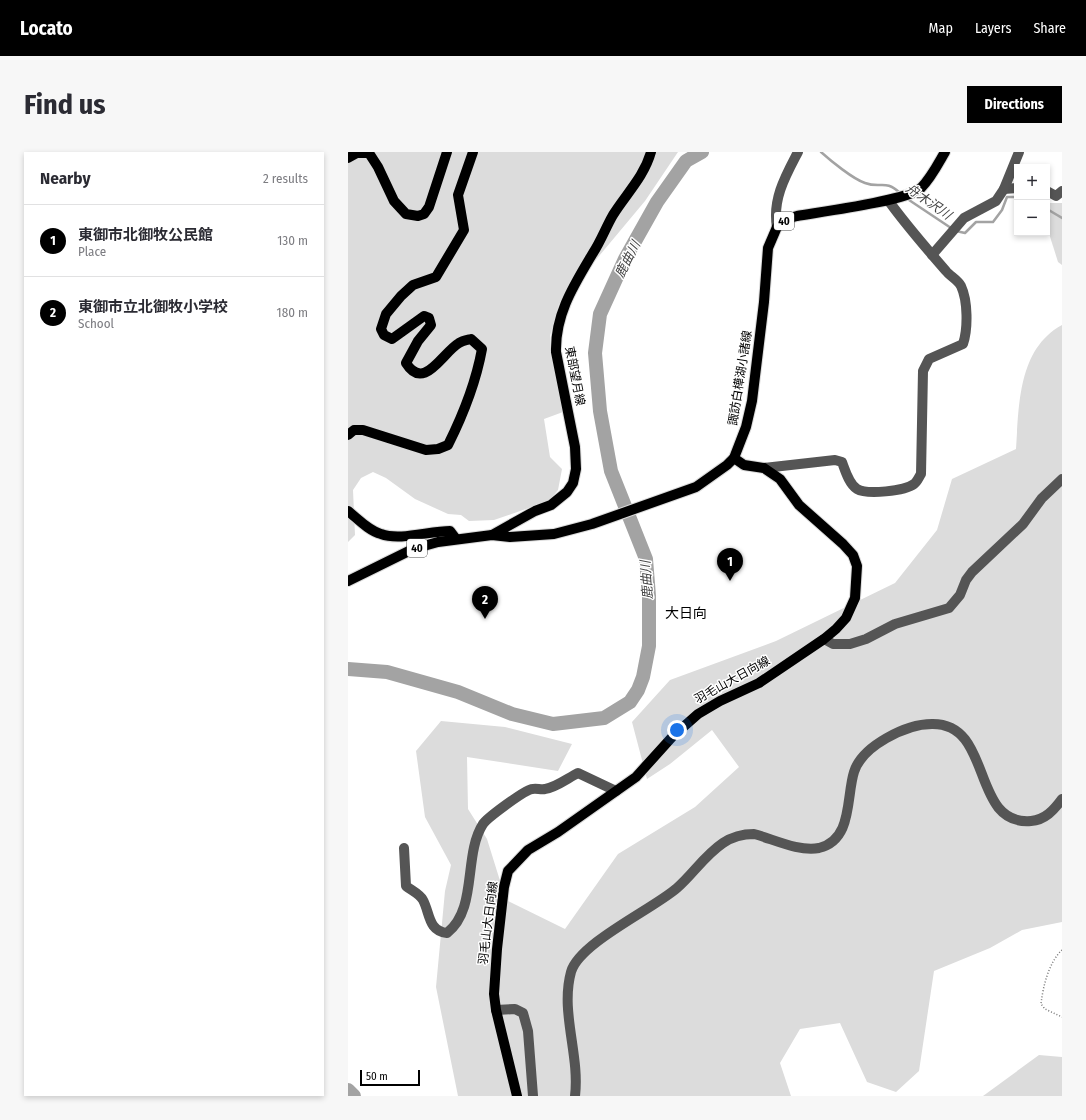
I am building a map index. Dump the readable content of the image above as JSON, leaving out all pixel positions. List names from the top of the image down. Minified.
{"streets":{"main road":["40","東部望月線","諏訪白樺湖小諸線","羽毛山大日向線"]},"crossings":[["40","諏訪白樺湖小諸線"],["東部望月線","諏訪白樺湖小諸線"],["諏訪白樺湖小諸線","羽毛山大日向線"]],"districts":["大日向"],"water":["舟木沢川","鹿曲川"],"scale_bar":"50 m","page":{"header":"Locato","nav":["Map","Layers","Share"],"buttons":"Directions","title":"Find us","heading":["Nearby","2 results"],"map_buttons":["+","−"],"list":[{"mark":"1","name":"東御市北御牧公民館","note":"Place","value":"130 m"},{"mark":"2","name":"東御市立北御牧小学校","note":"School","value":"180 m"}],"pins":["1","2"],"scale":"50 m"}}
